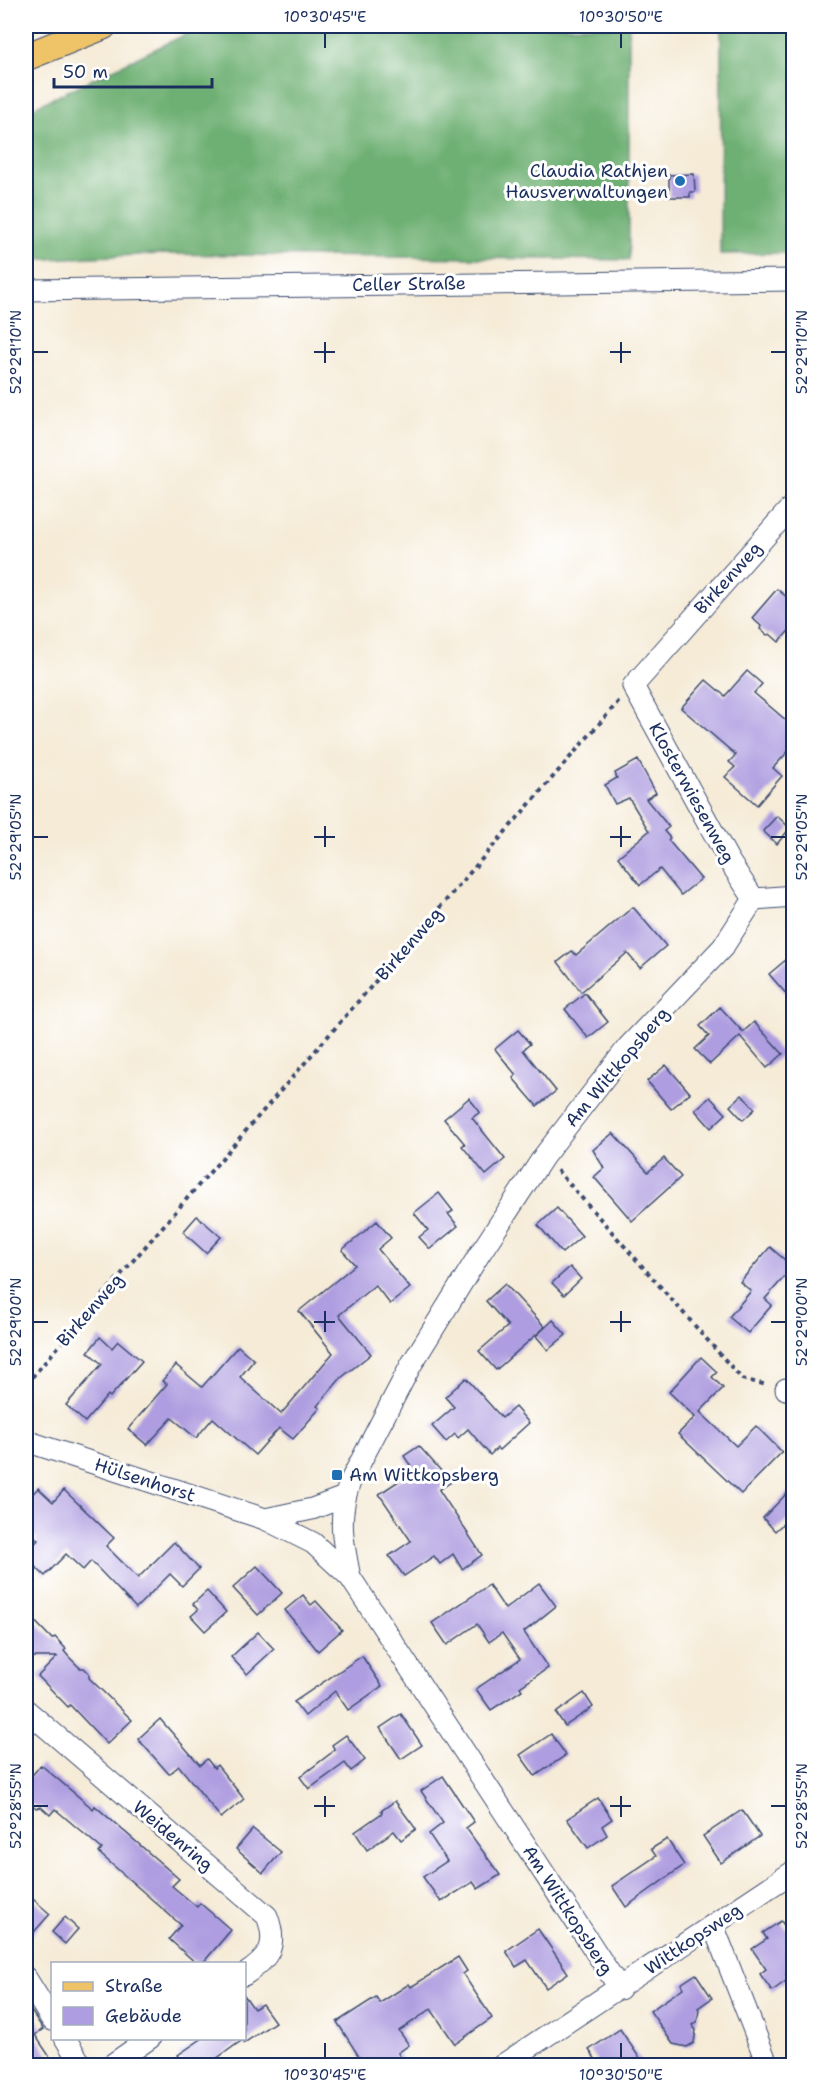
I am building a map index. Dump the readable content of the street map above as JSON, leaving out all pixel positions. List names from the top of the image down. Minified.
{"streets":{"street":["Celler Straße","Birkenweg","Klosterwiesenweg","Am Wittkopsberg","Hülsenhorst","Weidenring","Wittkopsweg"]},"crossings":[["Birkenweg","Klosterwiesenweg"],["Klosterwiesenweg","Am Wittkopsberg"],["Am Wittkopsberg","Hülsenhorst"],["Am Wittkopsberg","Wittkopsweg"]],"places":{"other":["Claudia Rathjen Hausverwaltungen"],"transit":["Am Wittkopsberg"]},"legend":["Straße","Gebäude"],"scale_bar":"50 m","coordinates":["10°30'45\"E","10°30'50\"E","52°29'10\"N","52°29'05\"N","52°29'00\"N","52°28'55\"N"]}
